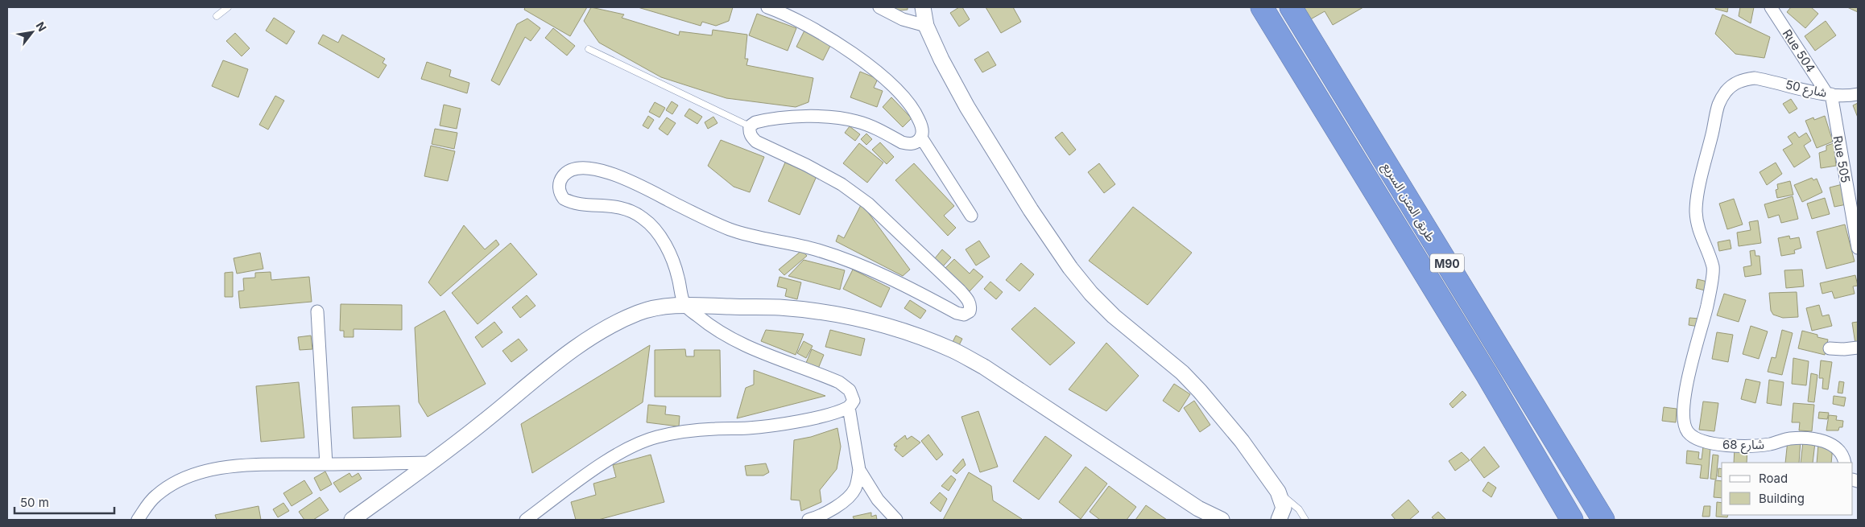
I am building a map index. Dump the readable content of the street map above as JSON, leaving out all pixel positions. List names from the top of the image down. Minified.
{"streets":{"highway":["طريق المتن السريع","M90"],"street":["Rue 504","شارع 50","Rue 505","شارع 68"]},"crossings":[["Rue 504","شارع 50"],["Rue 504","Rue 505"],["شارع 50","Rue 505"],["شارع 50","شارع 68"]],"legend":["Road","Building"],"scale_bar":"50 m","north":"top right"}
